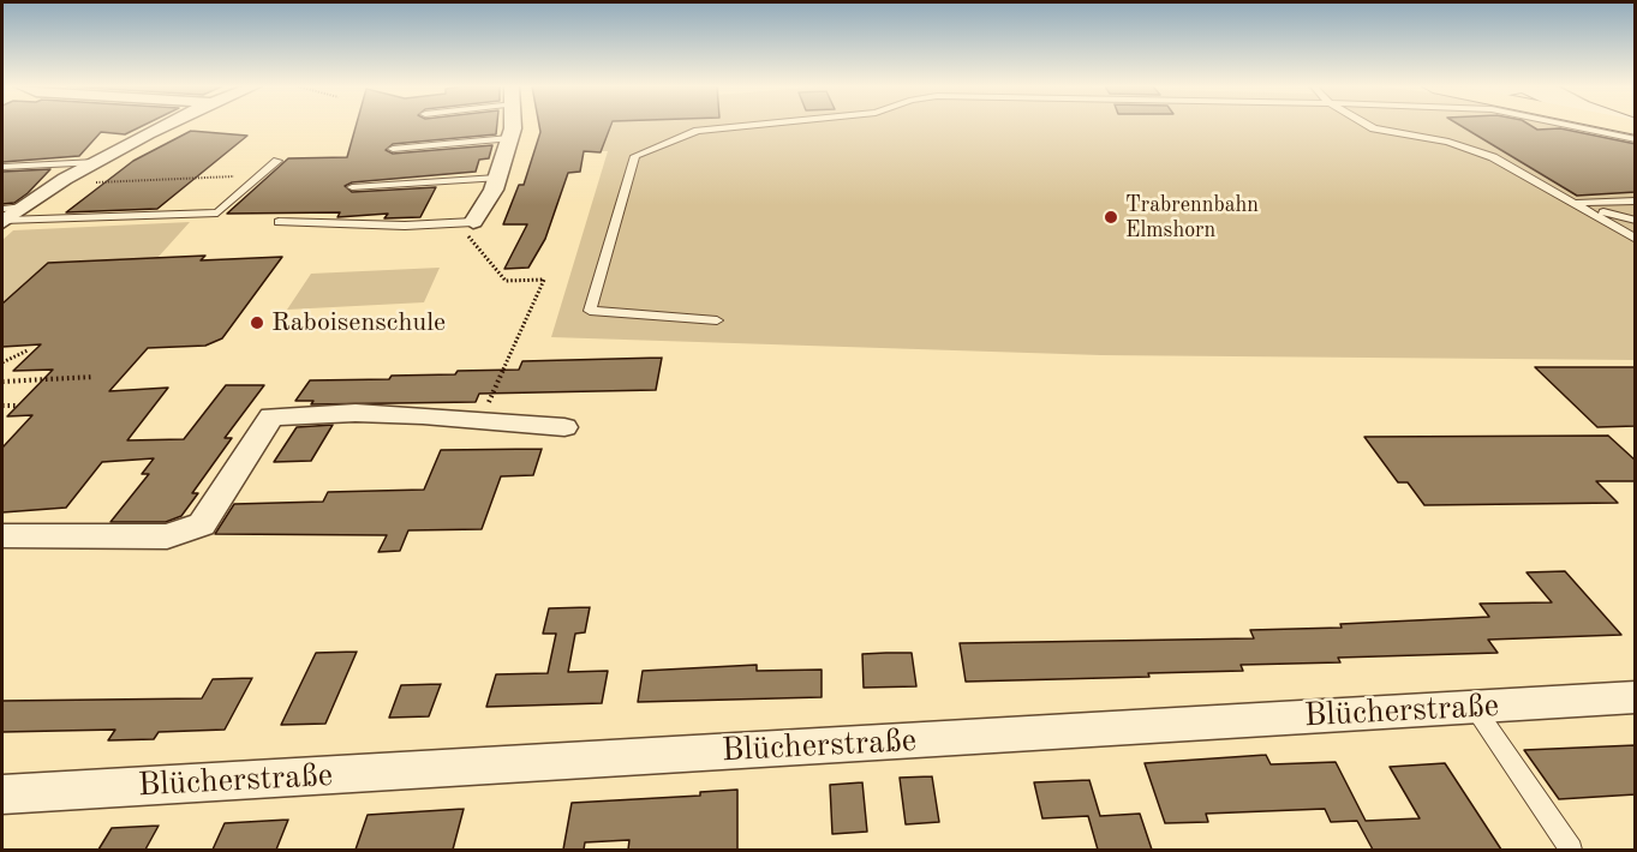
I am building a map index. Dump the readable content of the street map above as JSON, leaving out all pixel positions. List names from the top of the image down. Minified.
{"streets":{"street":["Blücherstraße"]},"places":["Trabrennbahn Elmshorn","Raboisenschule"]}
